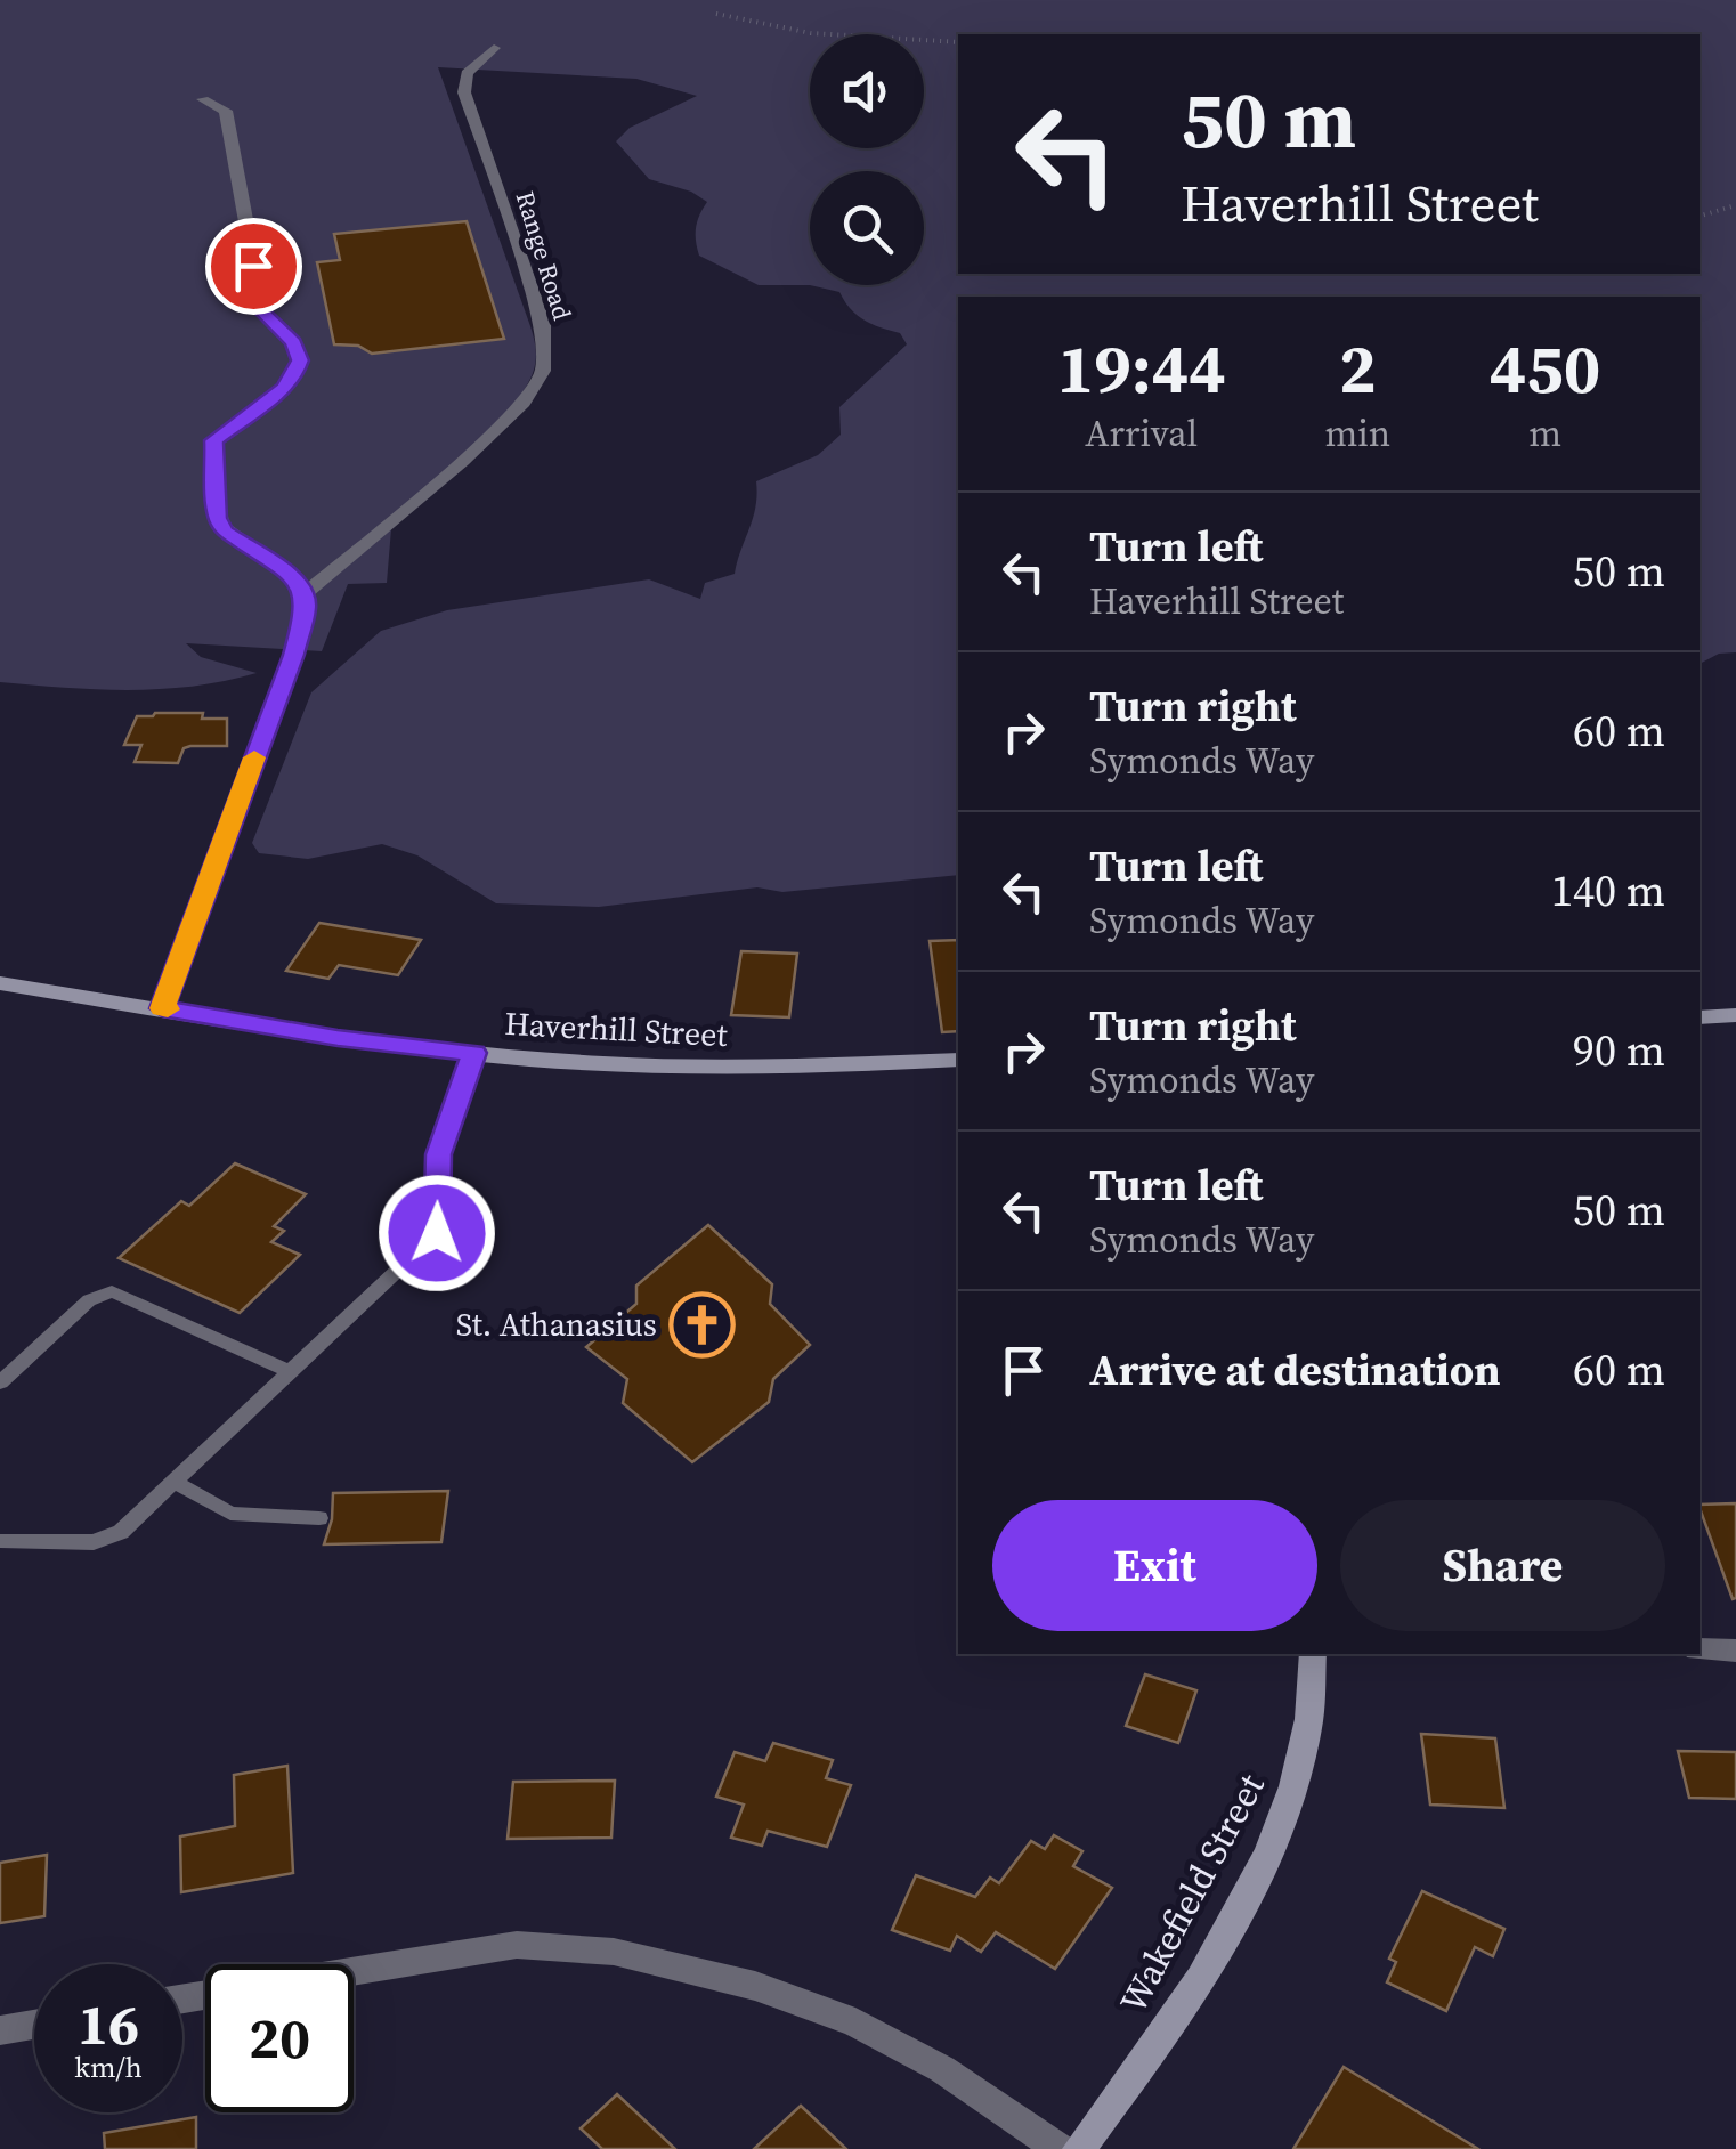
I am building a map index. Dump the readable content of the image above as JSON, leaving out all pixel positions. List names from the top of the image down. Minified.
{"streets":{"street":["Range Road","Haverhill Street","Wakefield Street"]},"places":{"church":["St. Athanasius"]},"page":{"turn":["50 m","Haverhill Street"],"eta":["19:44","Arrival","2","min","450","m"],"list":[{"name":"Turn left","note":"Haverhill Street","value":"50 m"},{"name":"Turn right","note":"Symonds Way","value":"60 m"},{"name":"Turn left","note":"Symonds Way","value":"140 m"},{"name":"Turn right","note":"Symonds Way","value":"90 m"},{"name":"Turn left","note":"Symonds Way","value":"50 m"},{"name":"Arrive at destination","value":"60 m"}],"buttons":["Exit","Share"],"speed":"16 km/h","limit":"20"}}
